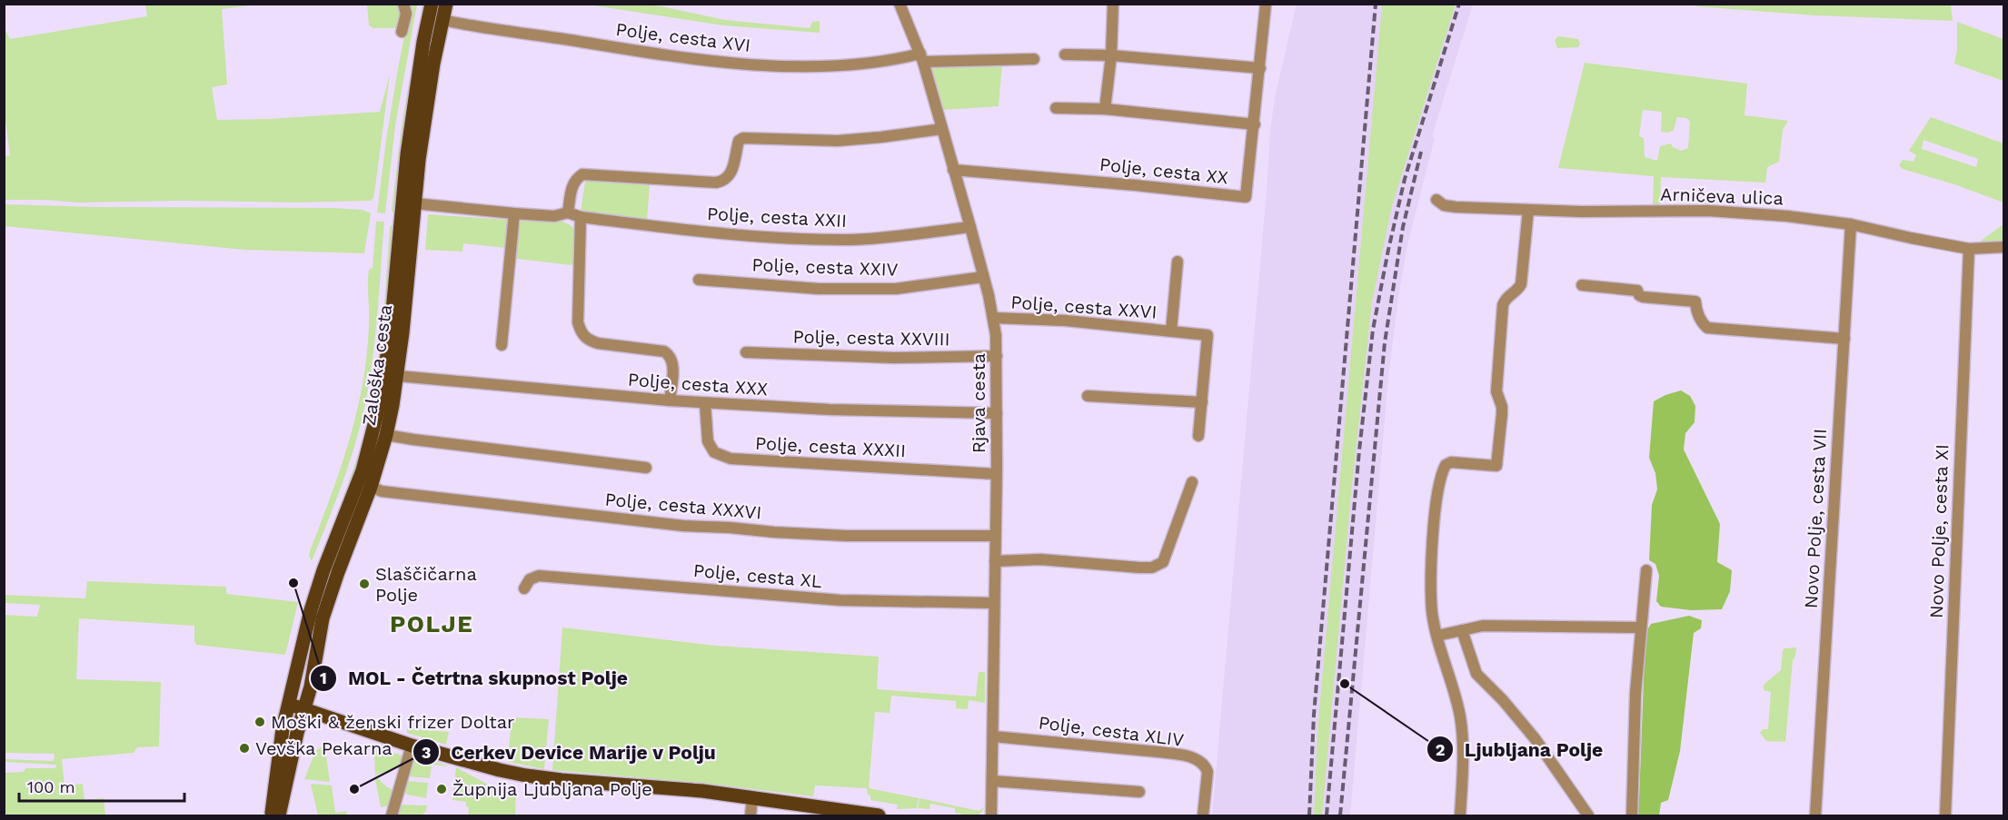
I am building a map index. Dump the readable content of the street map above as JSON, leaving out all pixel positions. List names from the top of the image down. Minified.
{"streets":{"main road":["Zaloška cesta"],"street":["Polje, cesta XVI","Polje, cesta XX","Arničeva ulica","Polje, cesta XXII","Polje, cesta XXIV","Polje, cesta XXVI","Polje, cesta XXVIII","Polje, cesta XXX","Rjava cesta","Polje, cesta XXXII","Polje, cesta XXXVI","Novo Polje, cesta VII","Novo Polje, cesta XI","Polje, cesta XL","Polje, cesta XLIV"]},"crossings":[["Polje, cesta XVI","Zaloška cesta"],["Polje, cesta XVI","Rjava cesta"],["Polje, cesta XX","Rjava cesta"],["Arničeva ulica","Novo Polje, cesta VII"],["Arničeva ulica","Novo Polje, cesta XI"],["Polje, cesta XXII","Zaloška cesta"],["Polje, cesta XXII","Rjava cesta"],["Polje, cesta XXIV","Rjava cesta"],["Polje, cesta XXVI","Rjava cesta"],["Polje, cesta XXVIII","Rjava cesta"],["Zaloška cesta","Polje, cesta XXX"],["Zaloška cesta","Polje, cesta XXXVI"],["Polje, cesta XXX","Rjava cesta"],["Polje, cesta XXX","Polje, cesta XXXII"],["Rjava cesta","Polje, cesta XXXII"],["Rjava cesta","Polje, cesta XXXVI"],["Rjava cesta","Polje, cesta XL"],["Rjava cesta","Polje, cesta XLIV"]],"districts":["POLJE"],"places":["MOL - Četrtna skupnost Polje","Slaščičarna Polje","Ljubljana Polje","Moški & ženski frizer Doltar","Vevška Pekarna","Cerkev Device Marije v Polju","Župnija Ljubljana Polje"],"scale_bar":"100 m"}
